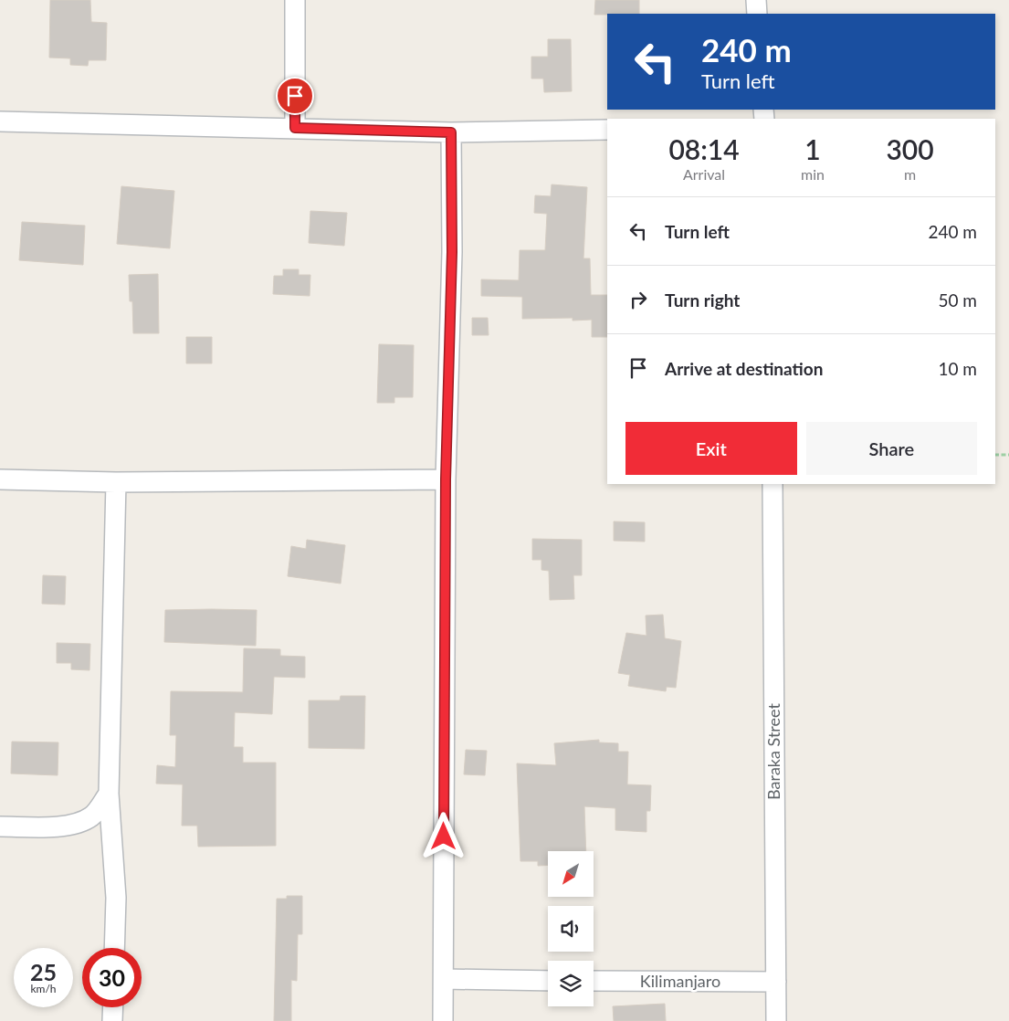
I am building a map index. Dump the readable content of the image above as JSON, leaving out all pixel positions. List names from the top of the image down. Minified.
{"streets":{"street":["Baraka Street","Kilimanjaro"]},"crossings":[["Baraka Street","Kilimanjaro"]],"north":"bottom left","page":{"turn":["240 m","Turn left"],"eta":["08:14","Arrival","1","min","300","m"],"list":[{"name":"Turn left","value":"240 m"},{"name":"Turn right","value":"50 m"},{"name":"Arrive at destination","value":"10 m"}],"buttons":["Exit","Share"],"speed":"25 km/h","limit":"30"}}
